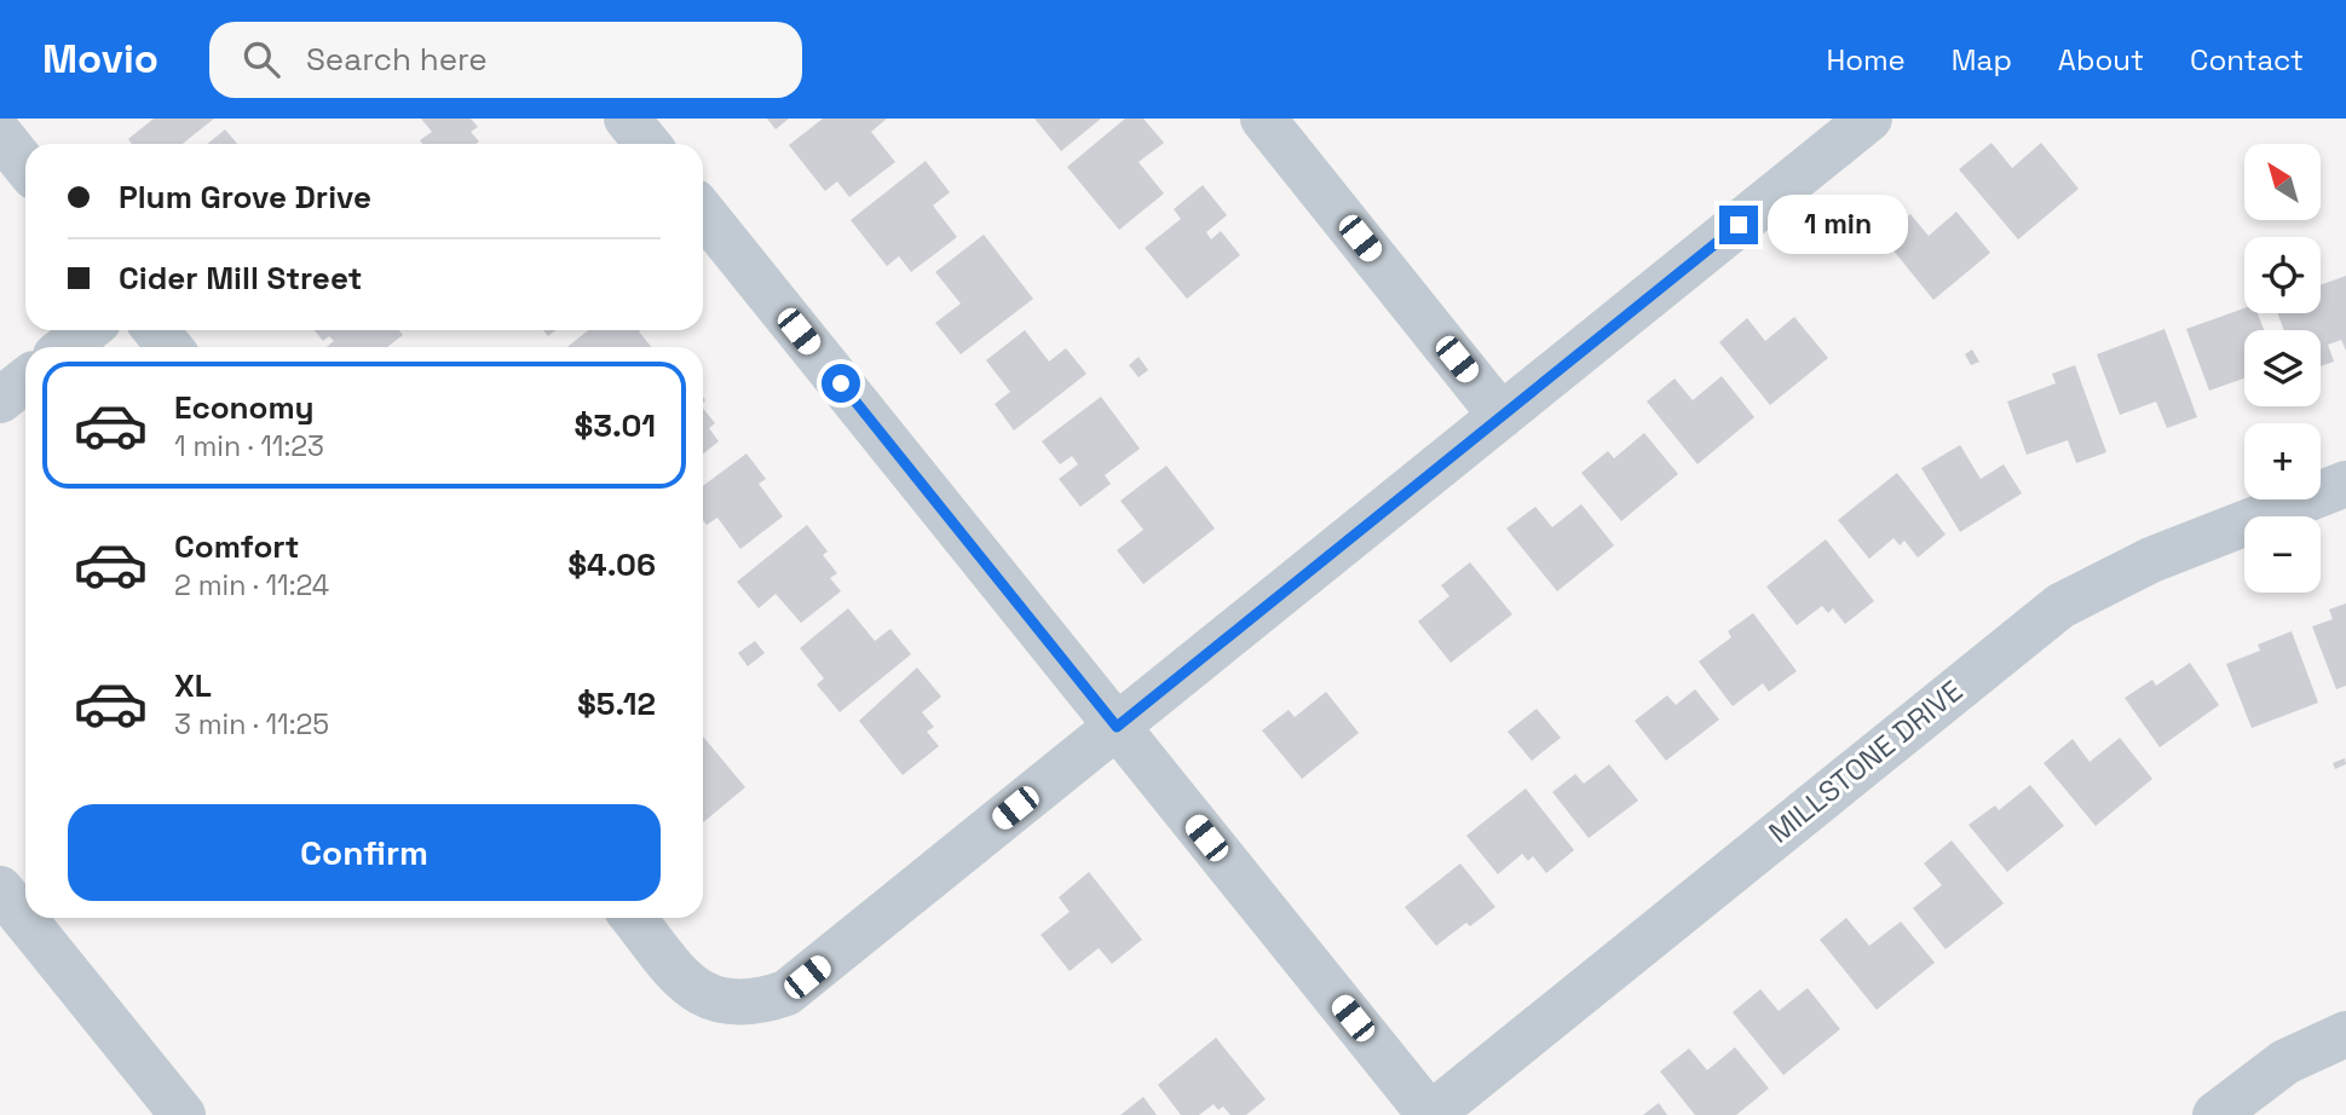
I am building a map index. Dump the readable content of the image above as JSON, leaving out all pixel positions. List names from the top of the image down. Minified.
{"streets":{"street":["MILLSTONE DRIVE"]},"north":"top left","page":{"header":"Movio","search":"Search here","nav":["Home","Map","About","Contact"],"map_buttons":["+","−"],"banner":["Plum Grove Drive","Cider Mill Street"],"bubble":"1 min","list":[{"name":"Economy","note":"1 min · 11:23","value":"$3.01"},{"name":"Comfort","note":"2 min · 11:24","value":"$4.06"},{"name":"XL","note":"3 min · 11:25","value":"$5.12"}],"buttons":"Confirm"}}
